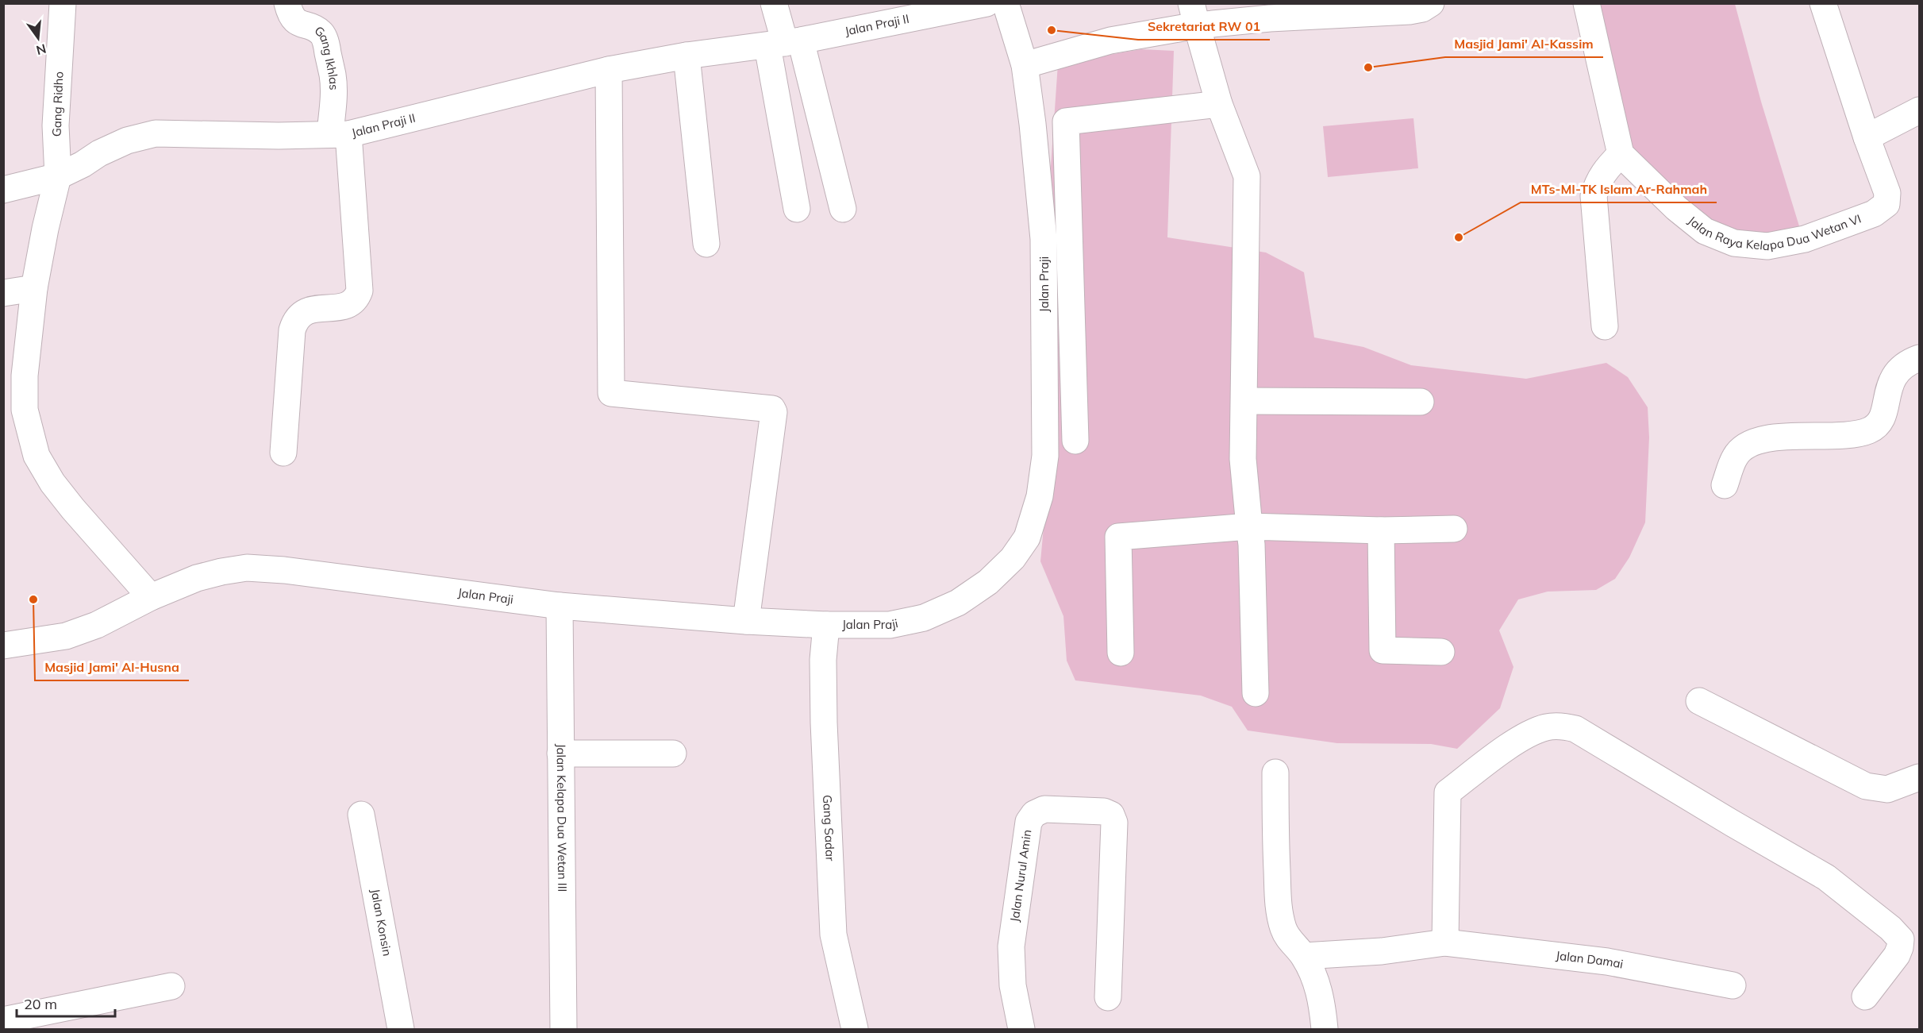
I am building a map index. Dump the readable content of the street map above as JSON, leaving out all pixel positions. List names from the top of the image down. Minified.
{"streets":{"street":["Jalan Praji II","Gang Ikhlas","Gang Ridho","Jalan Raya Kelapa Dua Wetan VI","Jalan Praji","Jalan Kelapa Dua Wetan III","Gang Sadar","Jalan Nurul Amin","Jalan Konsin","Jalan Damai"]},"crossings":[["Jalan Praji II","Gang Ikhlas"],["Jalan Praji II","Gang Ridho"],["Gang Ridho","Jalan Praji"],["Jalan Praji","Jalan Kelapa Dua Wetan III"],["Jalan Praji","Gang Sadar"]],"places":["Sekretariat RW 01","Masjid Jami' Al-Kassim","MTs-MI-TK Islam Ar-Rahmah","Masjid Jami' Al-Husna"],"scale_bar":"20 m","north":"bottom"}
